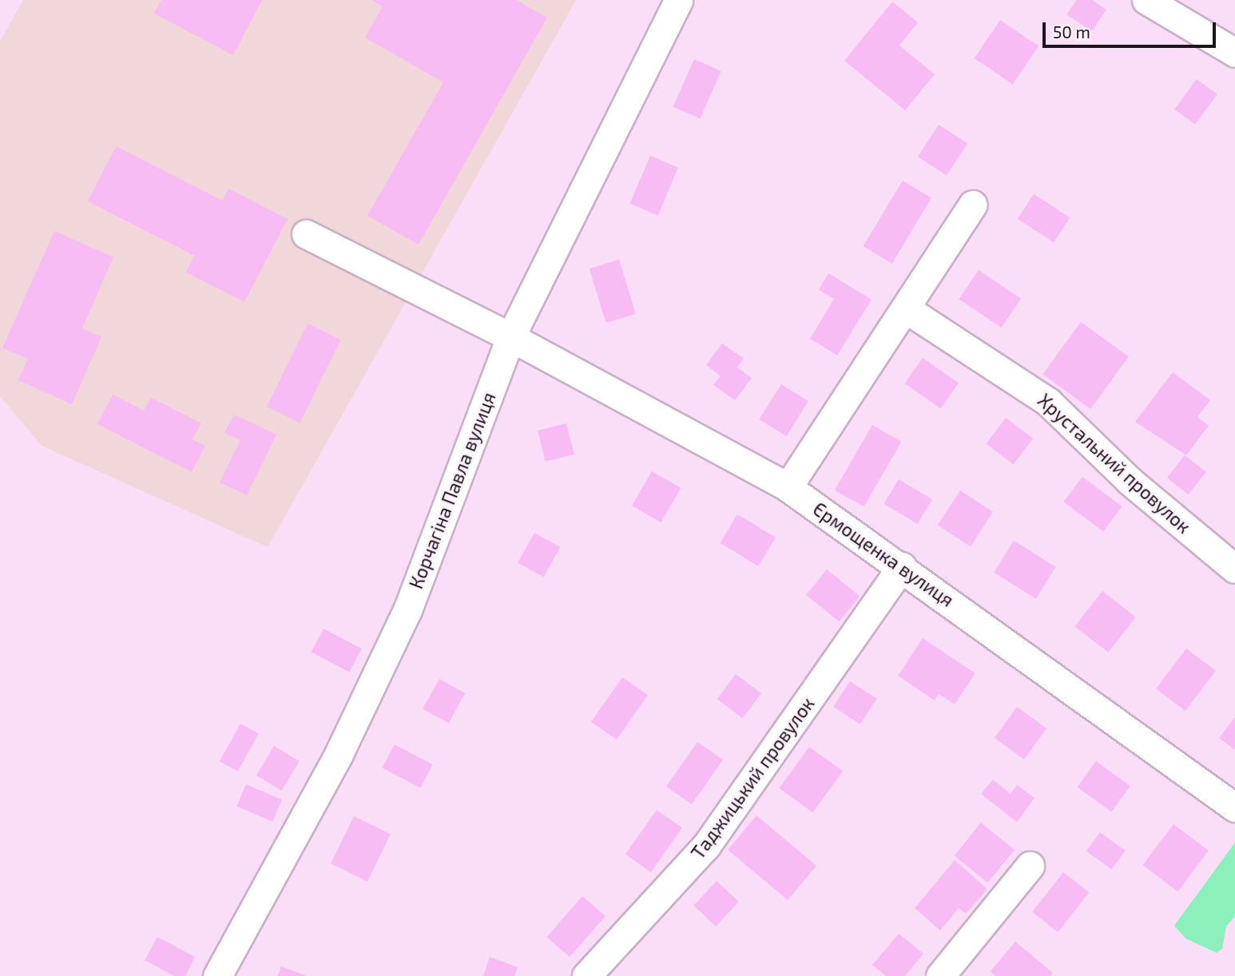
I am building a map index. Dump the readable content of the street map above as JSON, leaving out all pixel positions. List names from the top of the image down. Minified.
{"streets":{"street":["Хрустальний провулок","Корчагіна Павла вулиця","Єрмощенка вулиця","Таджицький провулок"]},"crossings":[["Корчагіна Павла вулиця","Єрмощенка вулиця"],["Єрмощенка вулиця","Таджицький провулок"]],"scale_bar":"50 m"}
